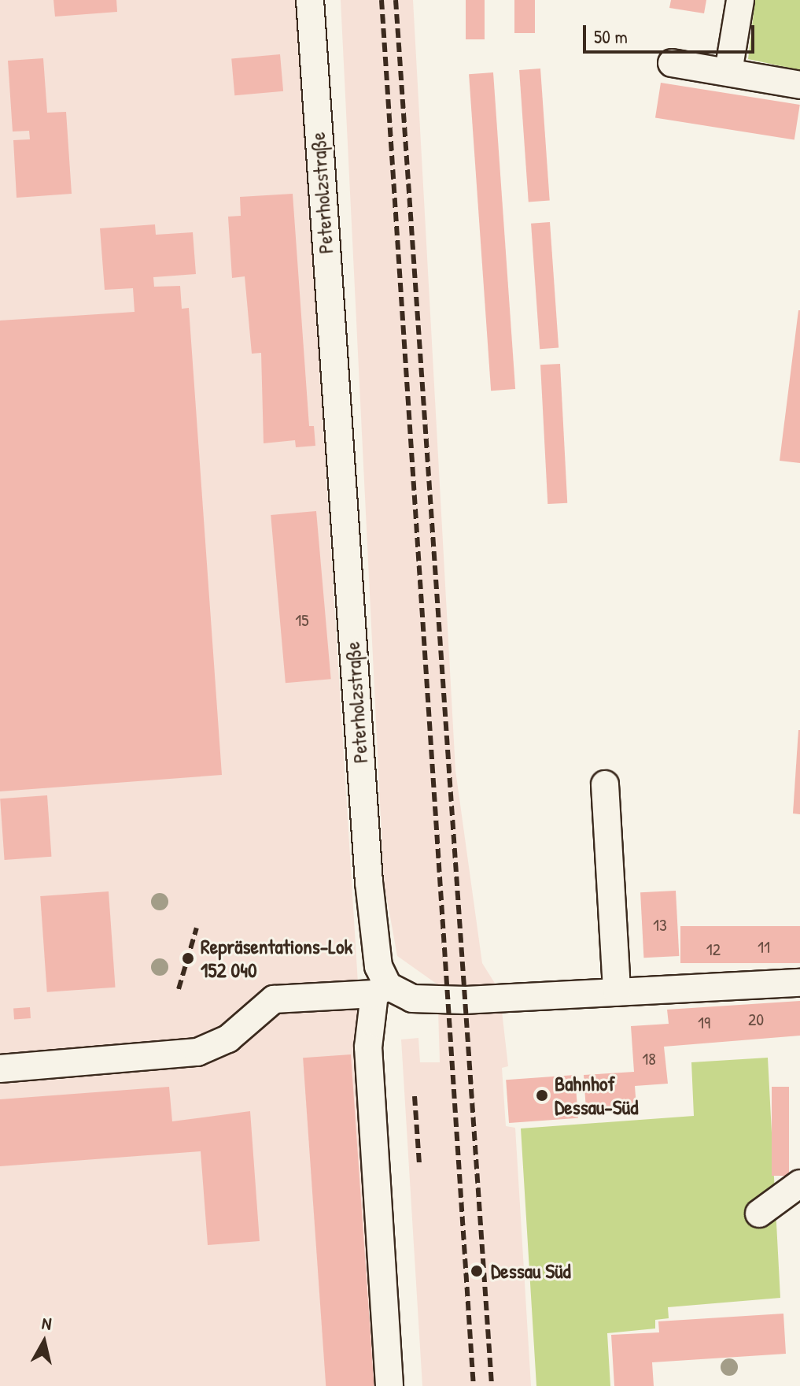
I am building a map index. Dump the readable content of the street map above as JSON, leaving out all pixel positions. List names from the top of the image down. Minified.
{"streets":{"street":["Peterholzstraße"]},"places":["Repräsentations-Lok 152 040","Bahnhof Dessau-Süd","Dessau Süd"],"house_numbers":["15","13","11","12","20","19","18"],"scale_bar":"50 m","north":"top"}
